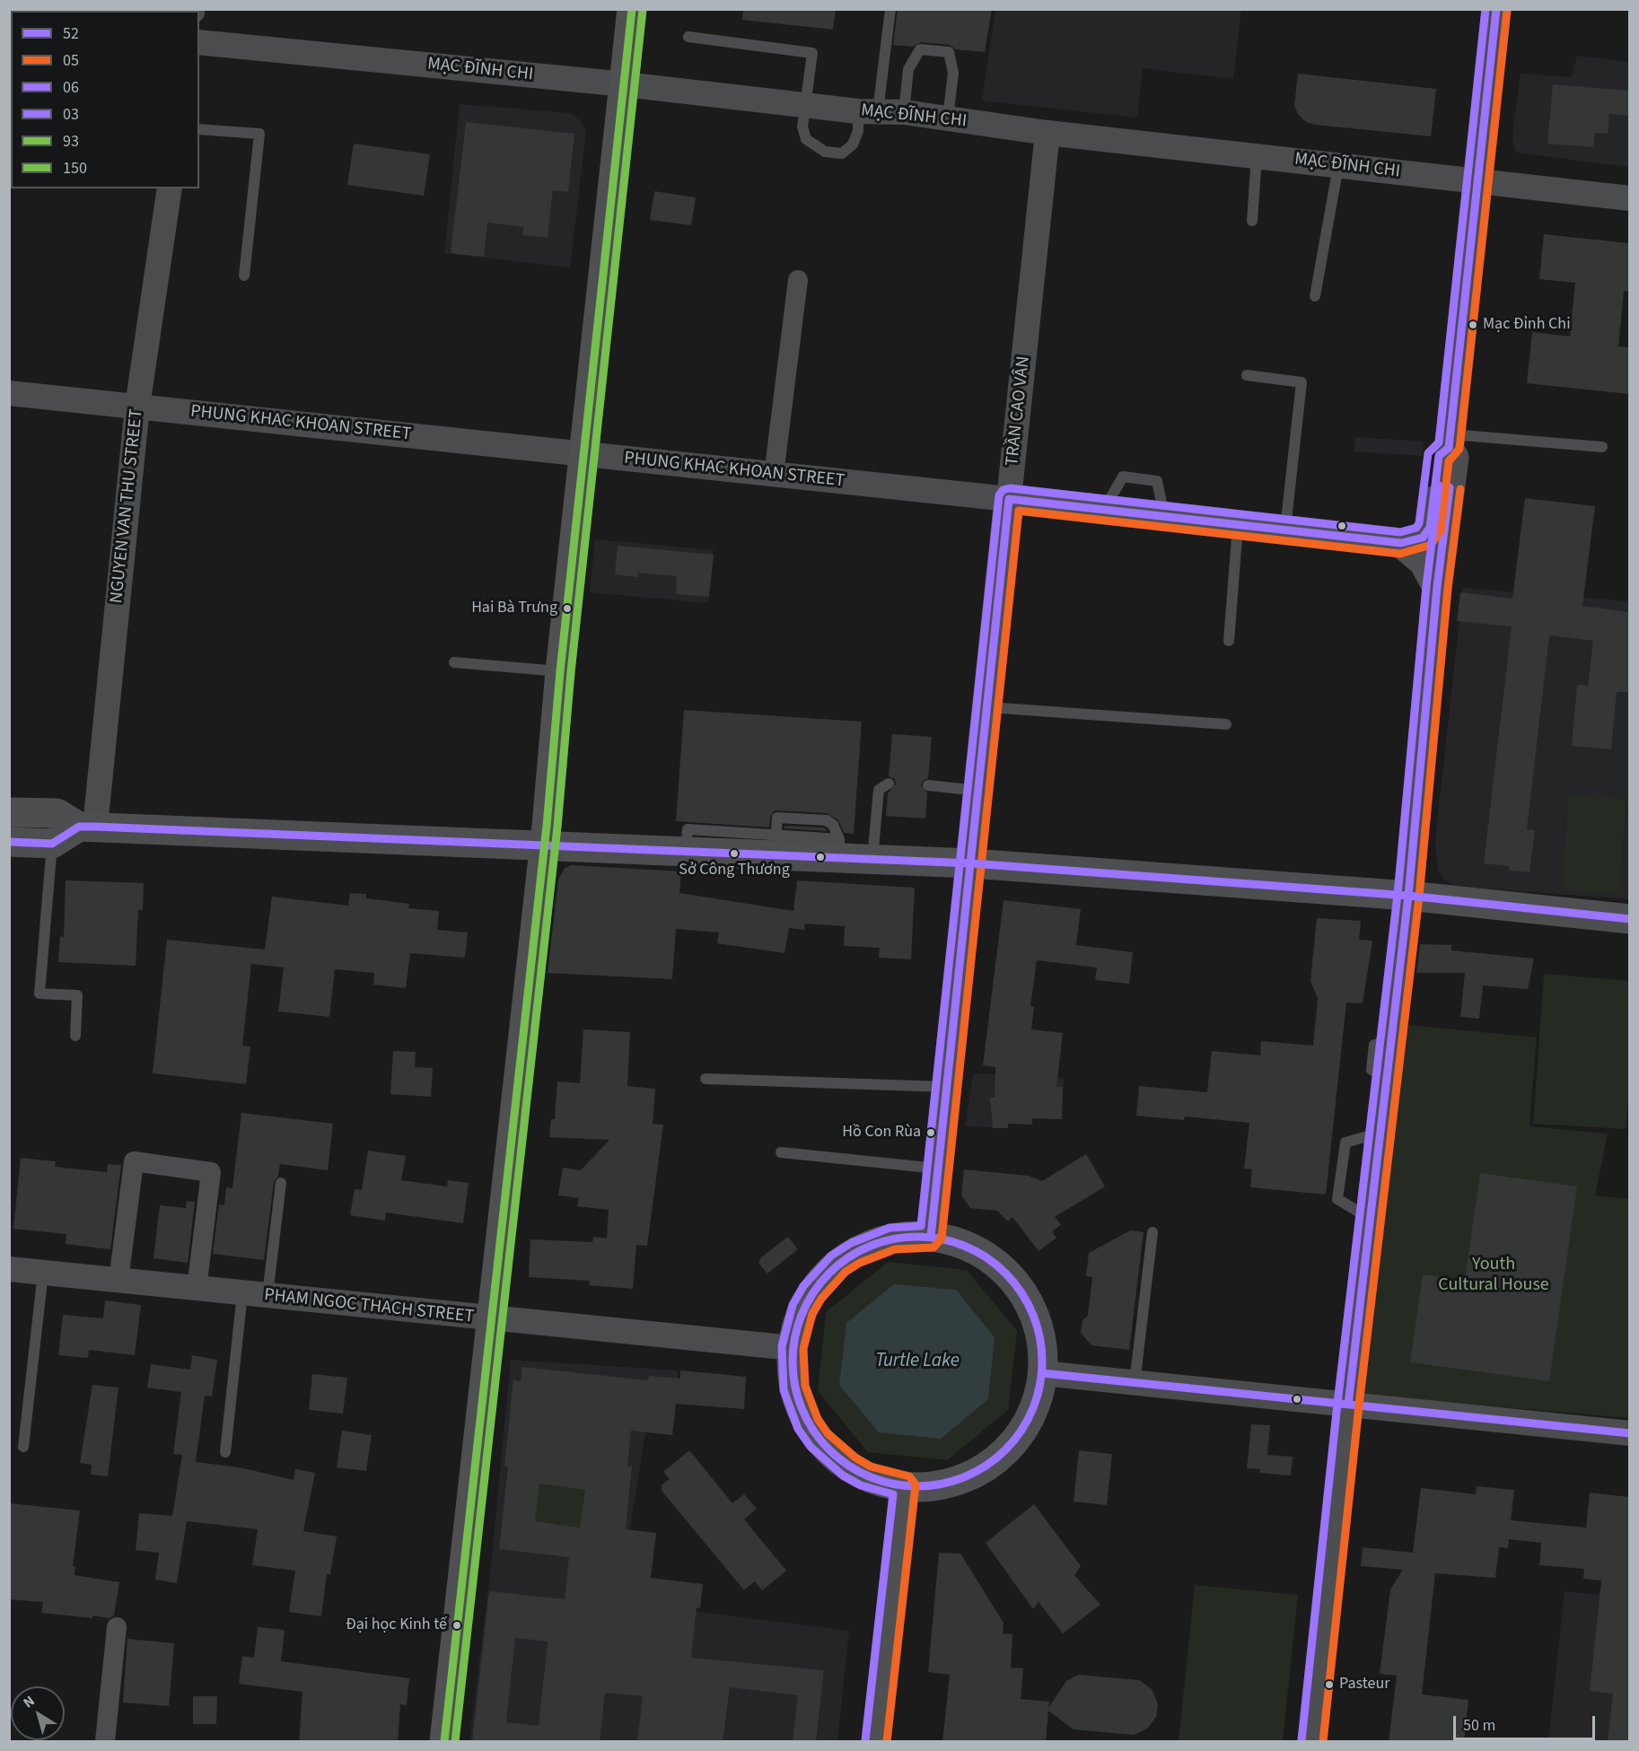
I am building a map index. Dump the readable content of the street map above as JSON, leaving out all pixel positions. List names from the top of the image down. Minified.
{"streets":{"main road":["TRẦN CAO VÂN","PHUNG KHAC KHOAN STREET"],"street":["MẠC ĐĨNH CHI","NGUYEN VAN THU STREET","PHAM NGOC THACH STREET"]},"crossings":[["MẠC ĐĨNH CHI","TRẦN CAO VÂN"],["TRẦN CAO VÂN","PHUNG KHAC KHOAN STREET"],["PHUNG KHAC KHOAN STREET","NGUYEN VAN THU STREET"]],"water":["Turtle Lake"],"parks":["Youth Cultural House"],"places":["Mạc Đỉnh Chi","Hai Bà Trưng","Sở Công Thương","Hồ Con Rùa","Đại học Kinh tế","Pasteur"],"lines":["transit line 52","transit line 06","transit line 93","transit line 05","transit line 150","transit line 03"],"legend":["52","05","06","03","93","150"],"scale_bar":"50 m","north":"top left"}
